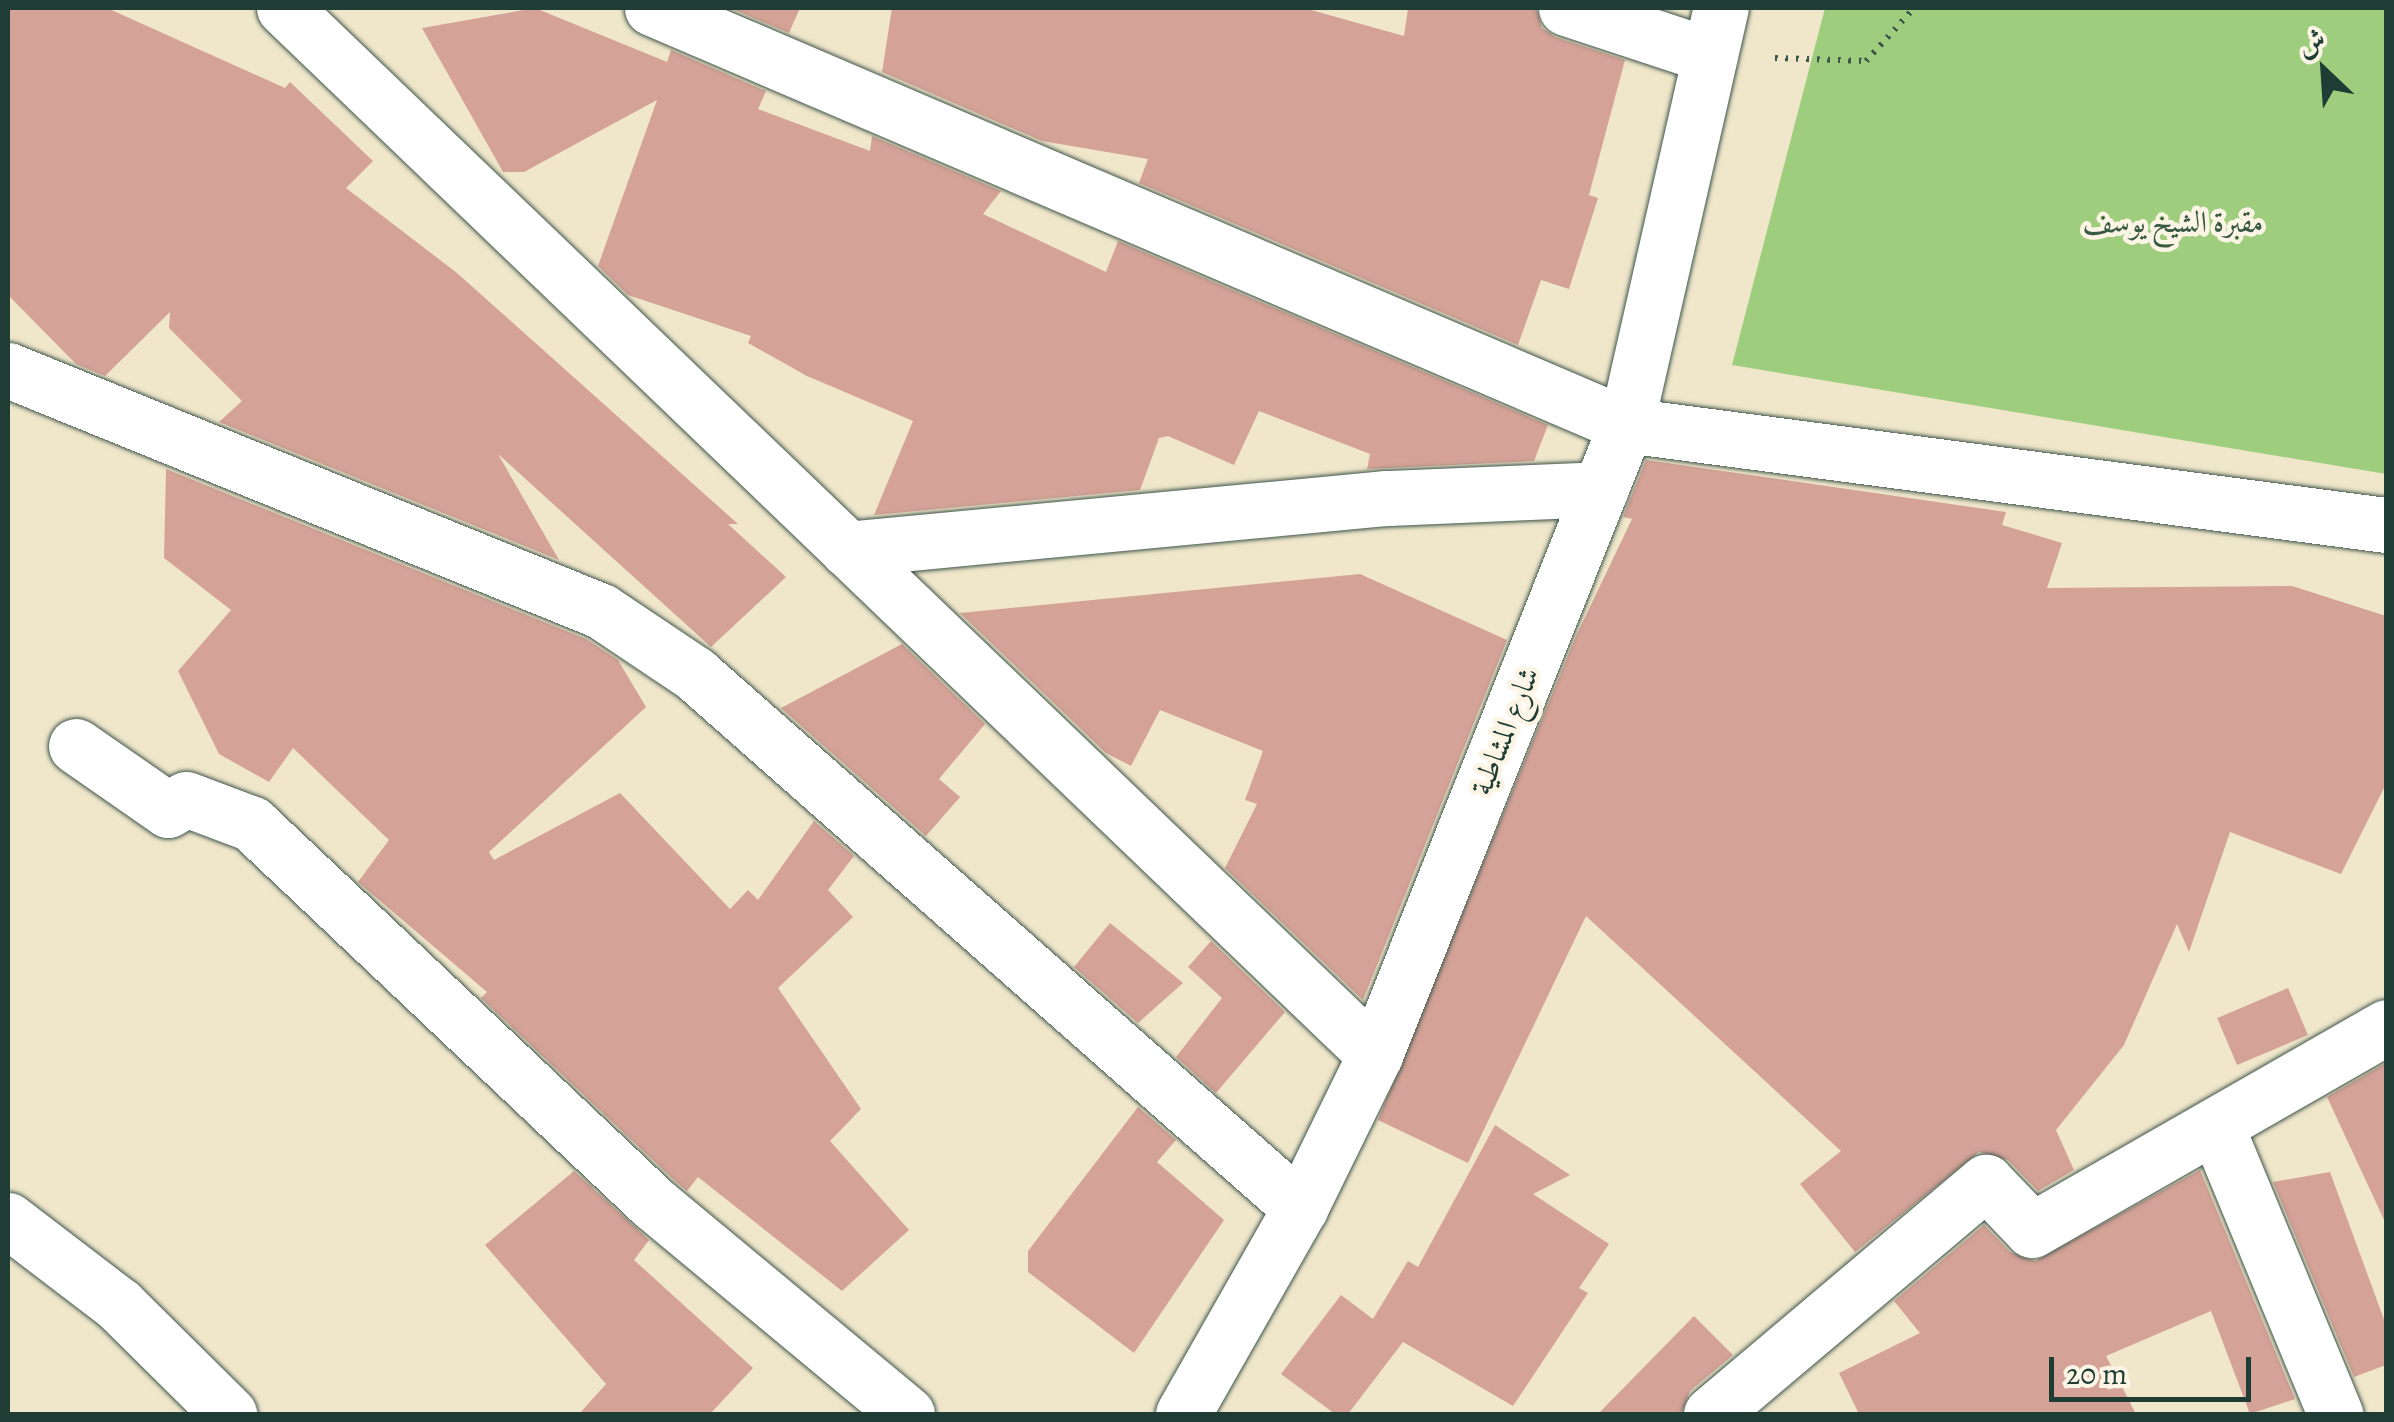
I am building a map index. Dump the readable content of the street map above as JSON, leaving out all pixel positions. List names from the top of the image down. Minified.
{"streets":{"street":["شارع المشاطية"]},"parks":["مقبرة الشيخ يوسف"],"scale_bar":"20 m","north":"top left"}
